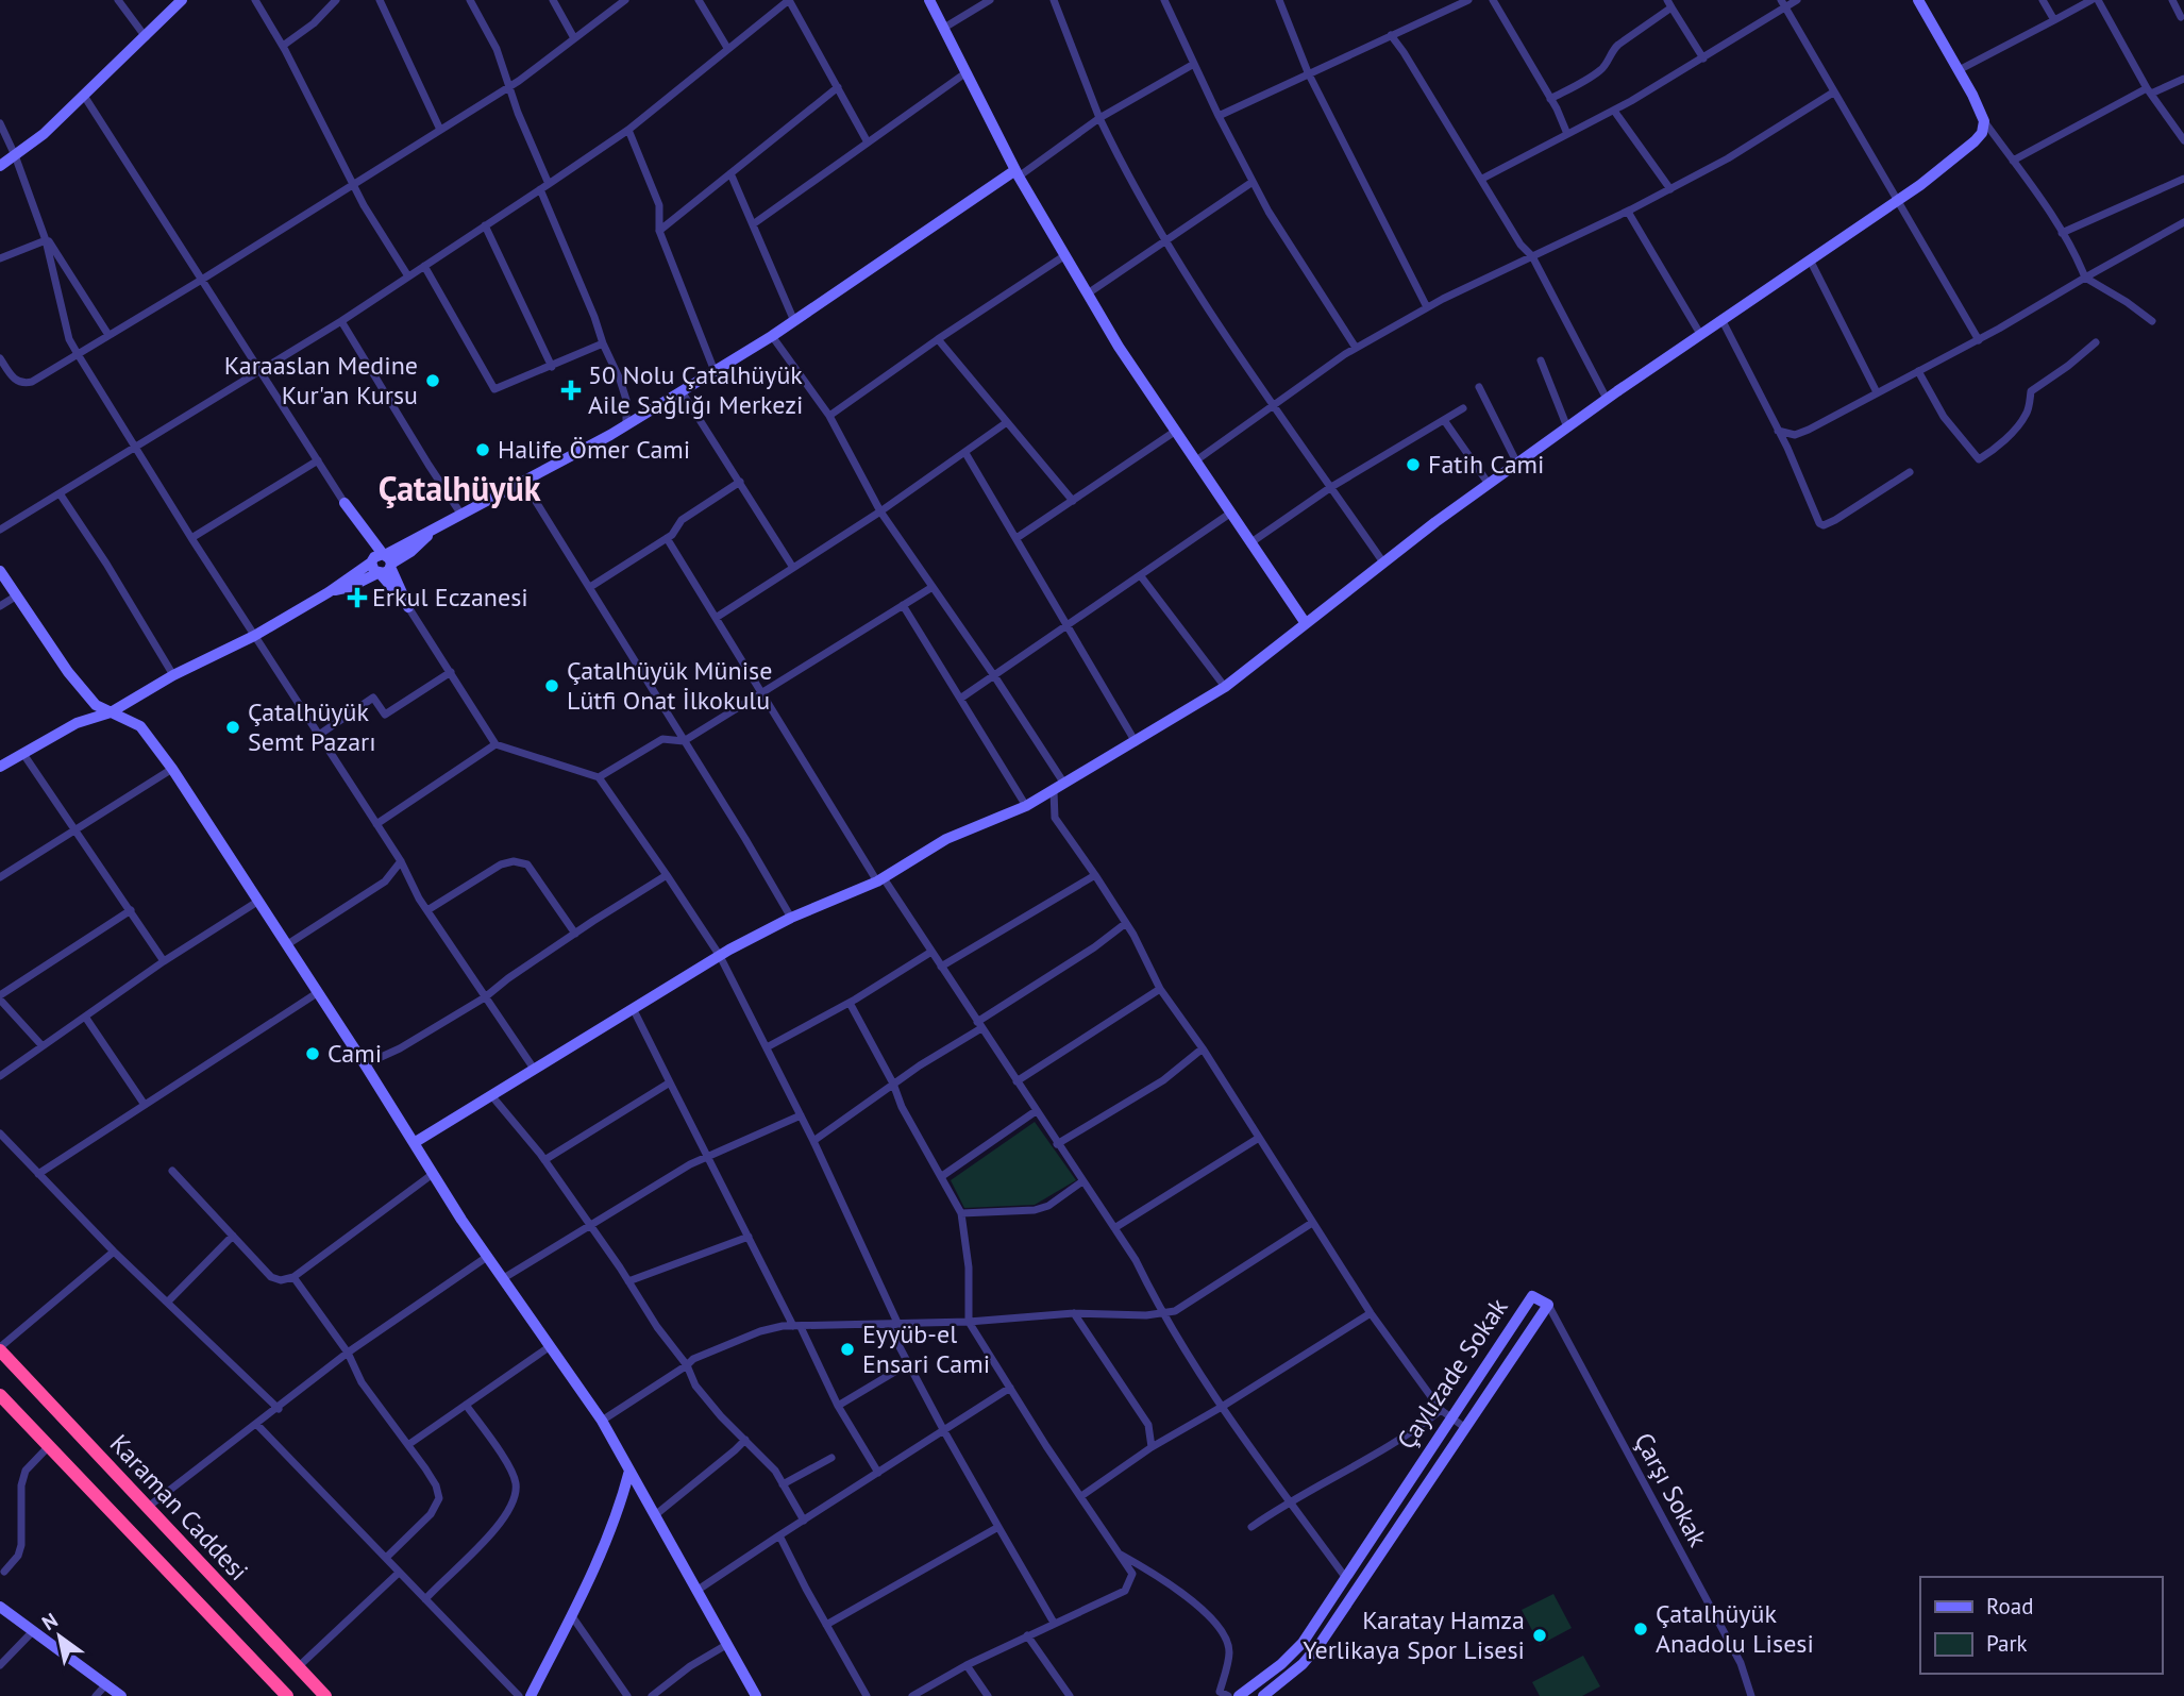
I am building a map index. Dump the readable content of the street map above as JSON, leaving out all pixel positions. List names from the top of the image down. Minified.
{"streets":{"highway":["Karaman Caddesi"],"street":["Çaylızade Sokak","Çarşı Sokak"]},"crossings":[["Çaylızade Sokak","Çarşı Sokak"]],"districts":["Çatalhüyük"],"places":{"other":["Karaaslan Medine Kur'an Kursu","Halife Ömer Cami","Fatih Cami","Çatalhüyük Münise Lütfi Onat İlkokulu","Çatalhüyük Semt Pazarı","Cami","Eyyüb-el Ensari Cami","Çatalhüyük Anadolu Lisesi","Karatay Hamza Yerlikaya Spor Lisesi"],"health":["50 Nolu Çatalhüyük Aile Sağlığı Merkezi","Erkul Eczanesi"]},"legend":["Road","Park"],"north":"top left"}
